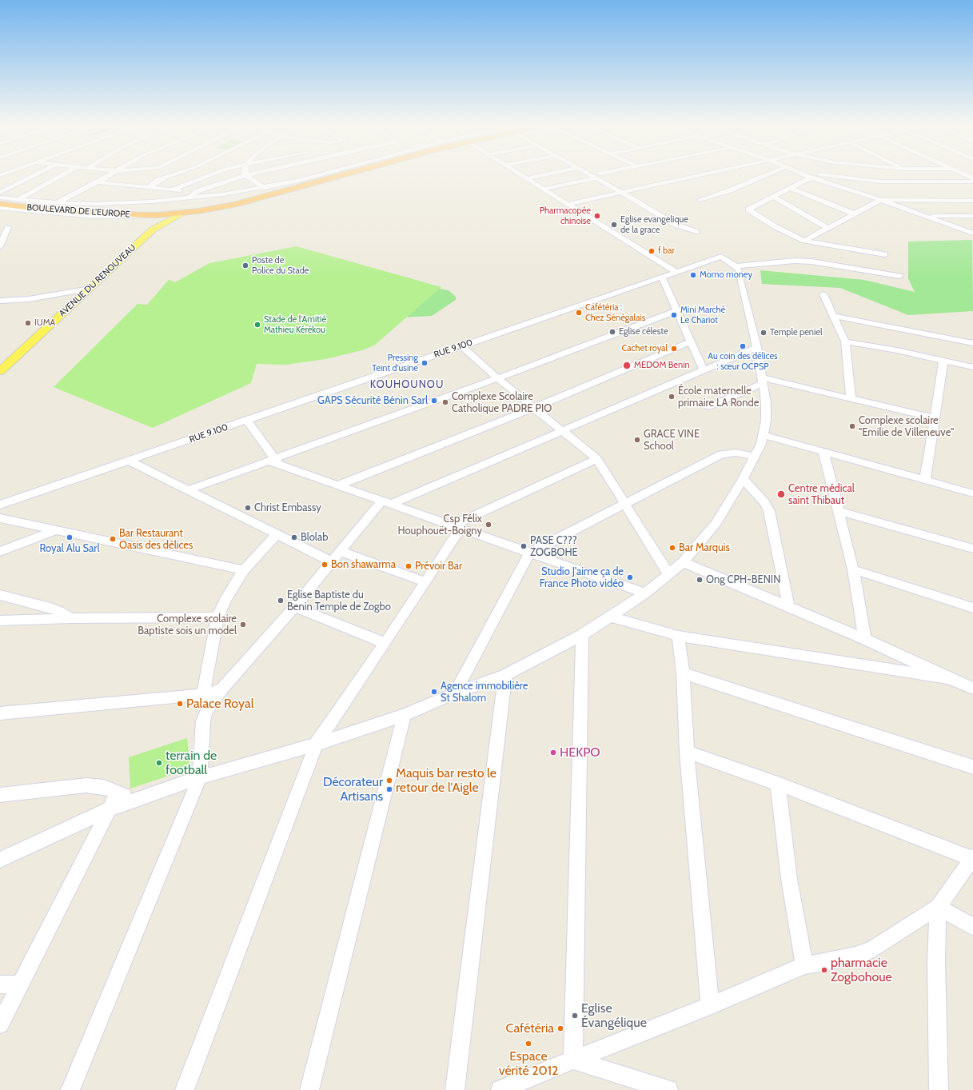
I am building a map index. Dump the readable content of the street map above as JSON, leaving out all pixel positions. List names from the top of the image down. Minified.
{"streets":{"highway":["BOULEVARD DE L’EUROPE"],"main road":["AVENUE DU RENOUVEAU"],"street":["RUE 9.100"]},"crossings":[["BOULEVARD DE L’EUROPE","AVENUE DU RENOUVEAU"]],"districts":["KOUHOUNOU"],"places":["Pharmacopée chinoise","Eglise evangelique de la grace","f bar","Poste de Police du Stade","Momo money","Cafétéria : Chez Sénégalais","Mini Marché Le Chariot","IUMA","Stade de l'Amitié Mathieu Kérékou","Eglise céleste","Temple peniel","Au coin des délices : sœur OCPSP","Cachet royal","Pressing Teint d'usine","MEDOM Benin","École maternelle primaire LA Ronde","GAPS Sécurité Bénin Sarl","Complexe Scolaire Catholique PADRE PIO","Complexe scolaire \"Emilie de Villeneuve\"","GRACE VINE School","Centre médical saint Thibaut","Christ Embassy","Csp Félix Houphouët-Boigny","Royal Alu Sarl","Blolab","Bar Restaurant Oasis des délices","PASE C??? ZOGBOHE","Bar Marquis","Bon shawarma","Prévoir Bar","Studio J'aime ça de France Photo vidéo","Ong CPH-BENIN","Eglise Baptiste du Benin Temple de Zogbo","Complexe scolaire Baptiste sois un model","Agence immobilière St Shalom","Palace Royal","HEKPO","terrain de football","Maquis bar resto le retour de l'Aigle","Décorateur Artisans","pharmacie Zogbohoue","Eglise Évangélique","Cafétéria","Espace vérité 2012"]}
